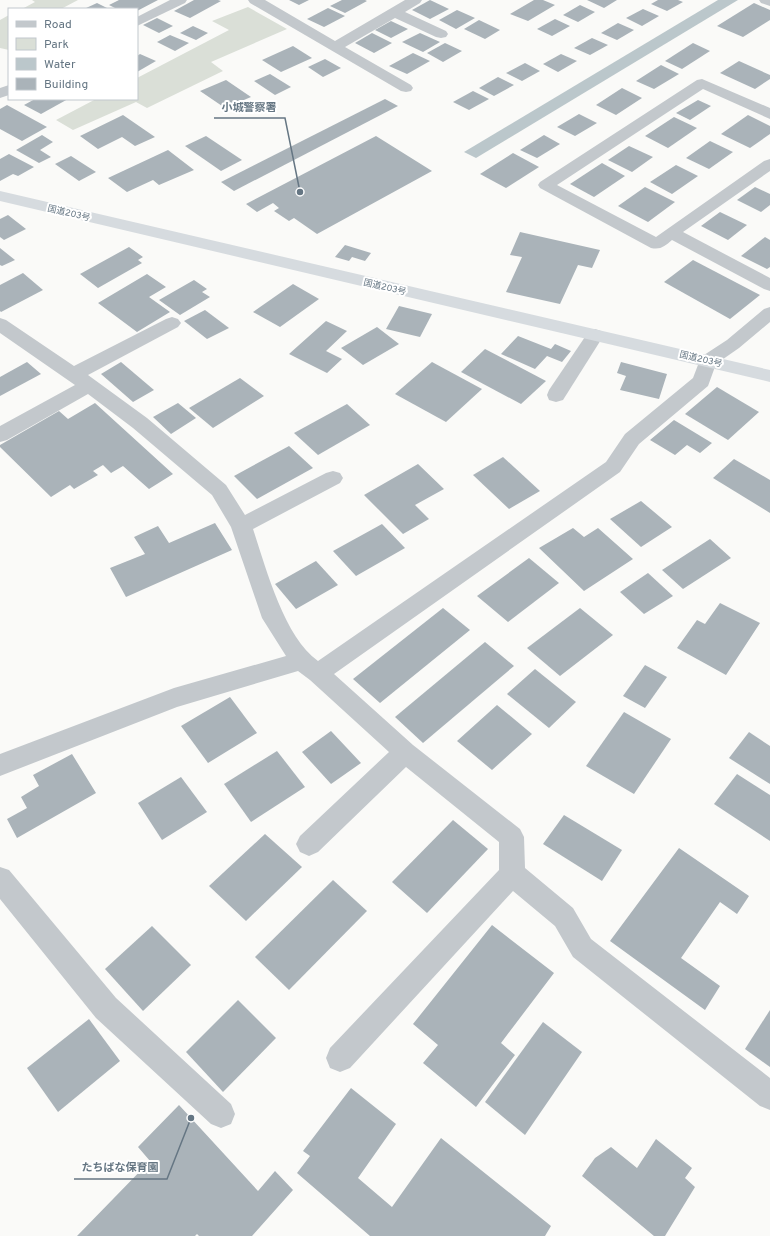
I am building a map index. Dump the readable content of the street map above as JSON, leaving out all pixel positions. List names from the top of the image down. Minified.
{"streets":{"highway":["国道203号"]},"places":["小城警察署","たちばな保育園"],"legend":["Road","Park","Water","Building"]}
